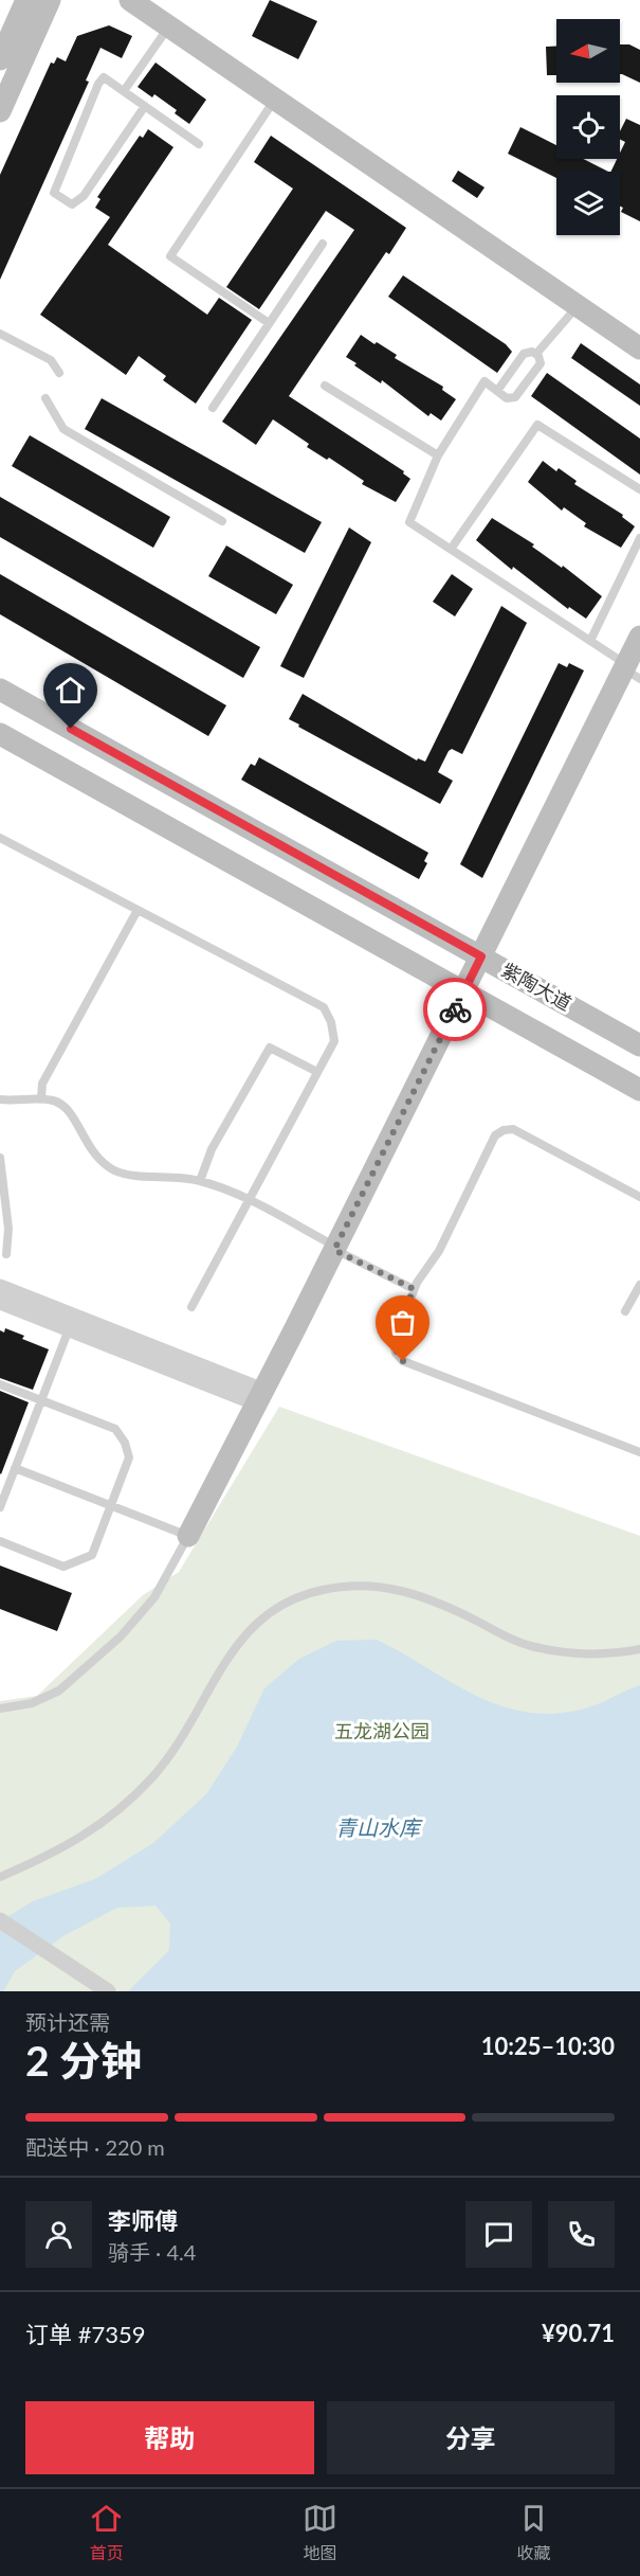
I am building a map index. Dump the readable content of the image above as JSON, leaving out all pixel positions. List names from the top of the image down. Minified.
{"streets":{"main road":["紫陶大道"]},"water":["青山水库"],"parks":["五龙湖公园"],"north":"left","page":{"heading":["2 分钟","预计还需","10:25–10:30"],"panel":["李师傅","骑手 · 4.4","订单 #7359","¥90.71"],"bar":"配送中 · 220 m","buttons":["帮助","分享"],"tabs":["首页","地图","收藏"]}}
